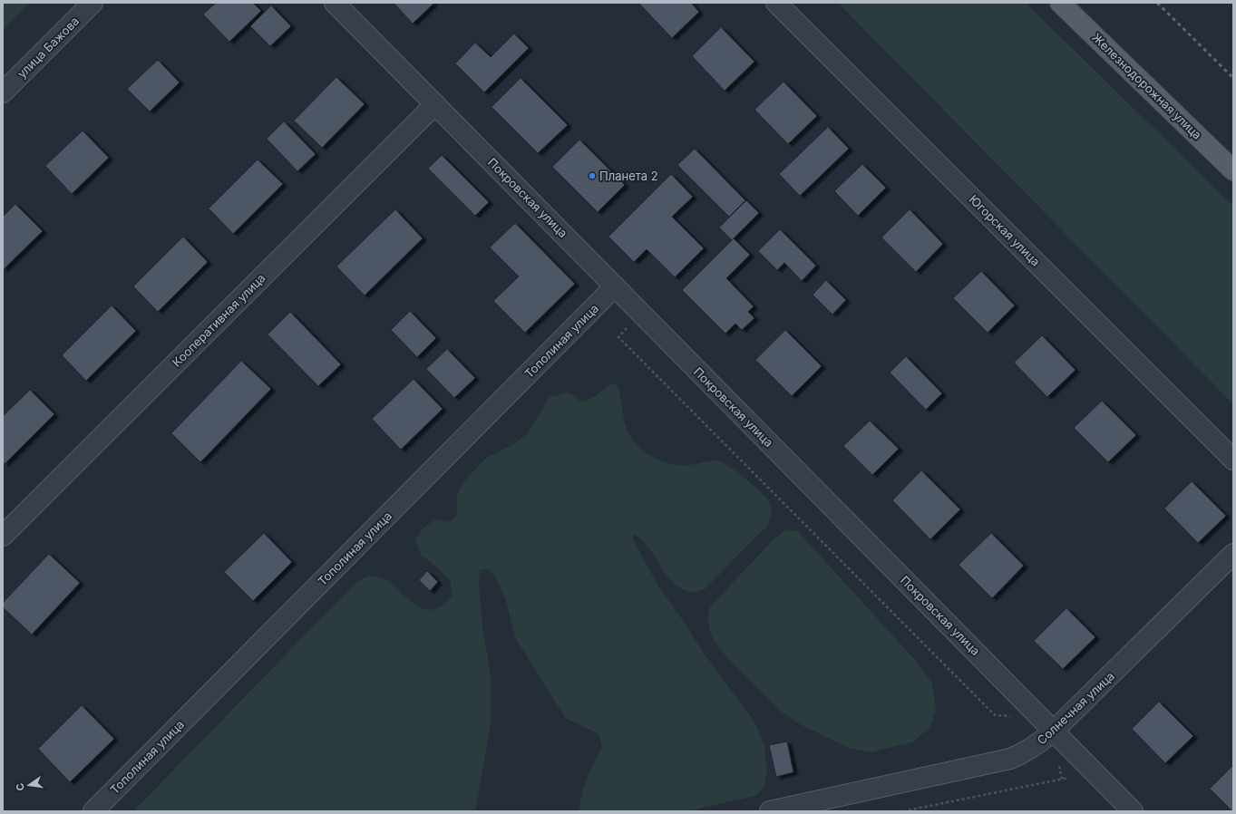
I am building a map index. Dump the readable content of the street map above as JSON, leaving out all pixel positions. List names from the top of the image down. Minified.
{"streets":{"main road":["Железнодорожная улица"],"street":["улица Бажова","Покровская улица","Югорская улица","Кооперативная улица","Тополиная улица","Солнечная улица"]},"crossings":[["Покровская улица","Кооперативная улица"],["Покровская улица","Тополиная улица"],["Покровская улица","Солнечная улица"]],"places":["Планета 2"],"north":"left"}
